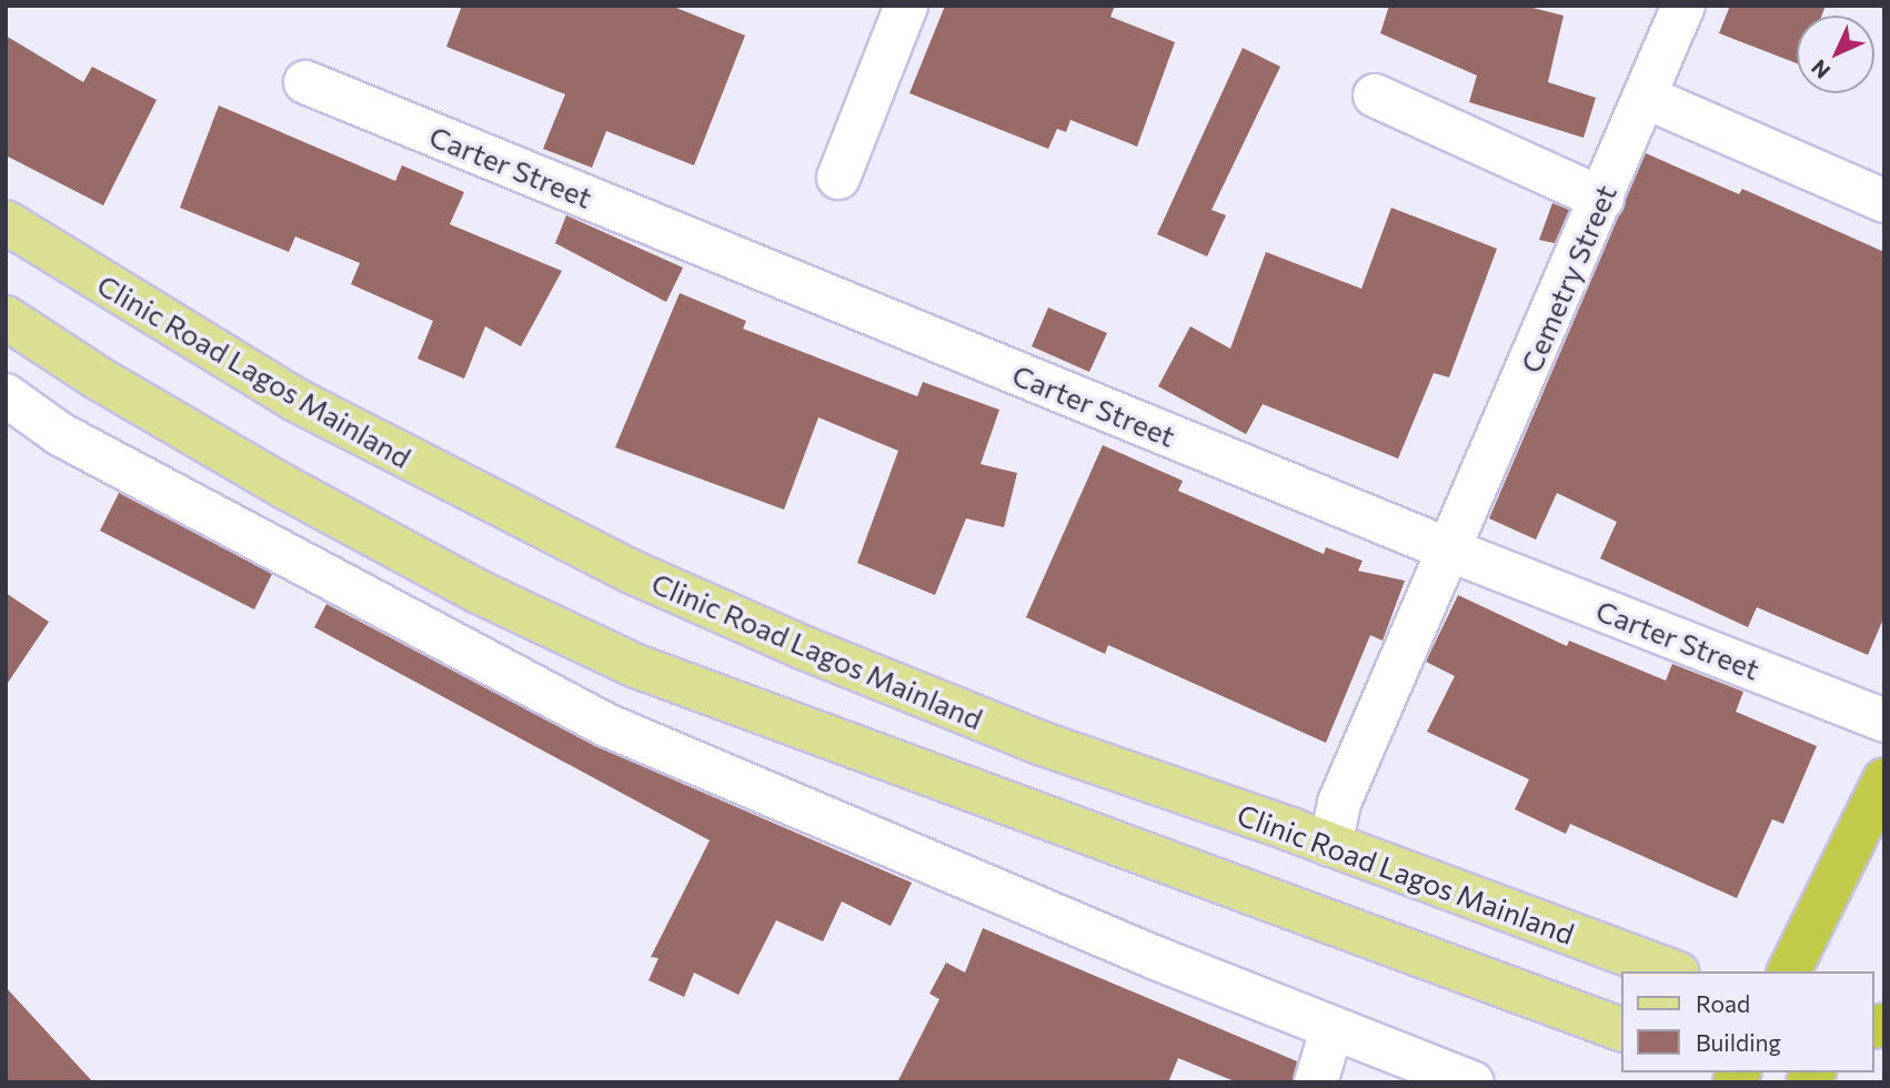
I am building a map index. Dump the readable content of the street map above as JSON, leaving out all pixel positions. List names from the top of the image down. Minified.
{"streets":{"main road":["Clinic Road Lagos Mainland"],"street":["Carter Street","Cemetry Street"]},"crossings":[["Carter Street","Cemetry Street"],["Cemetry Street","Clinic Road Lagos Mainland"]],"legend":["Road","Building"],"north":"bottom left"}
